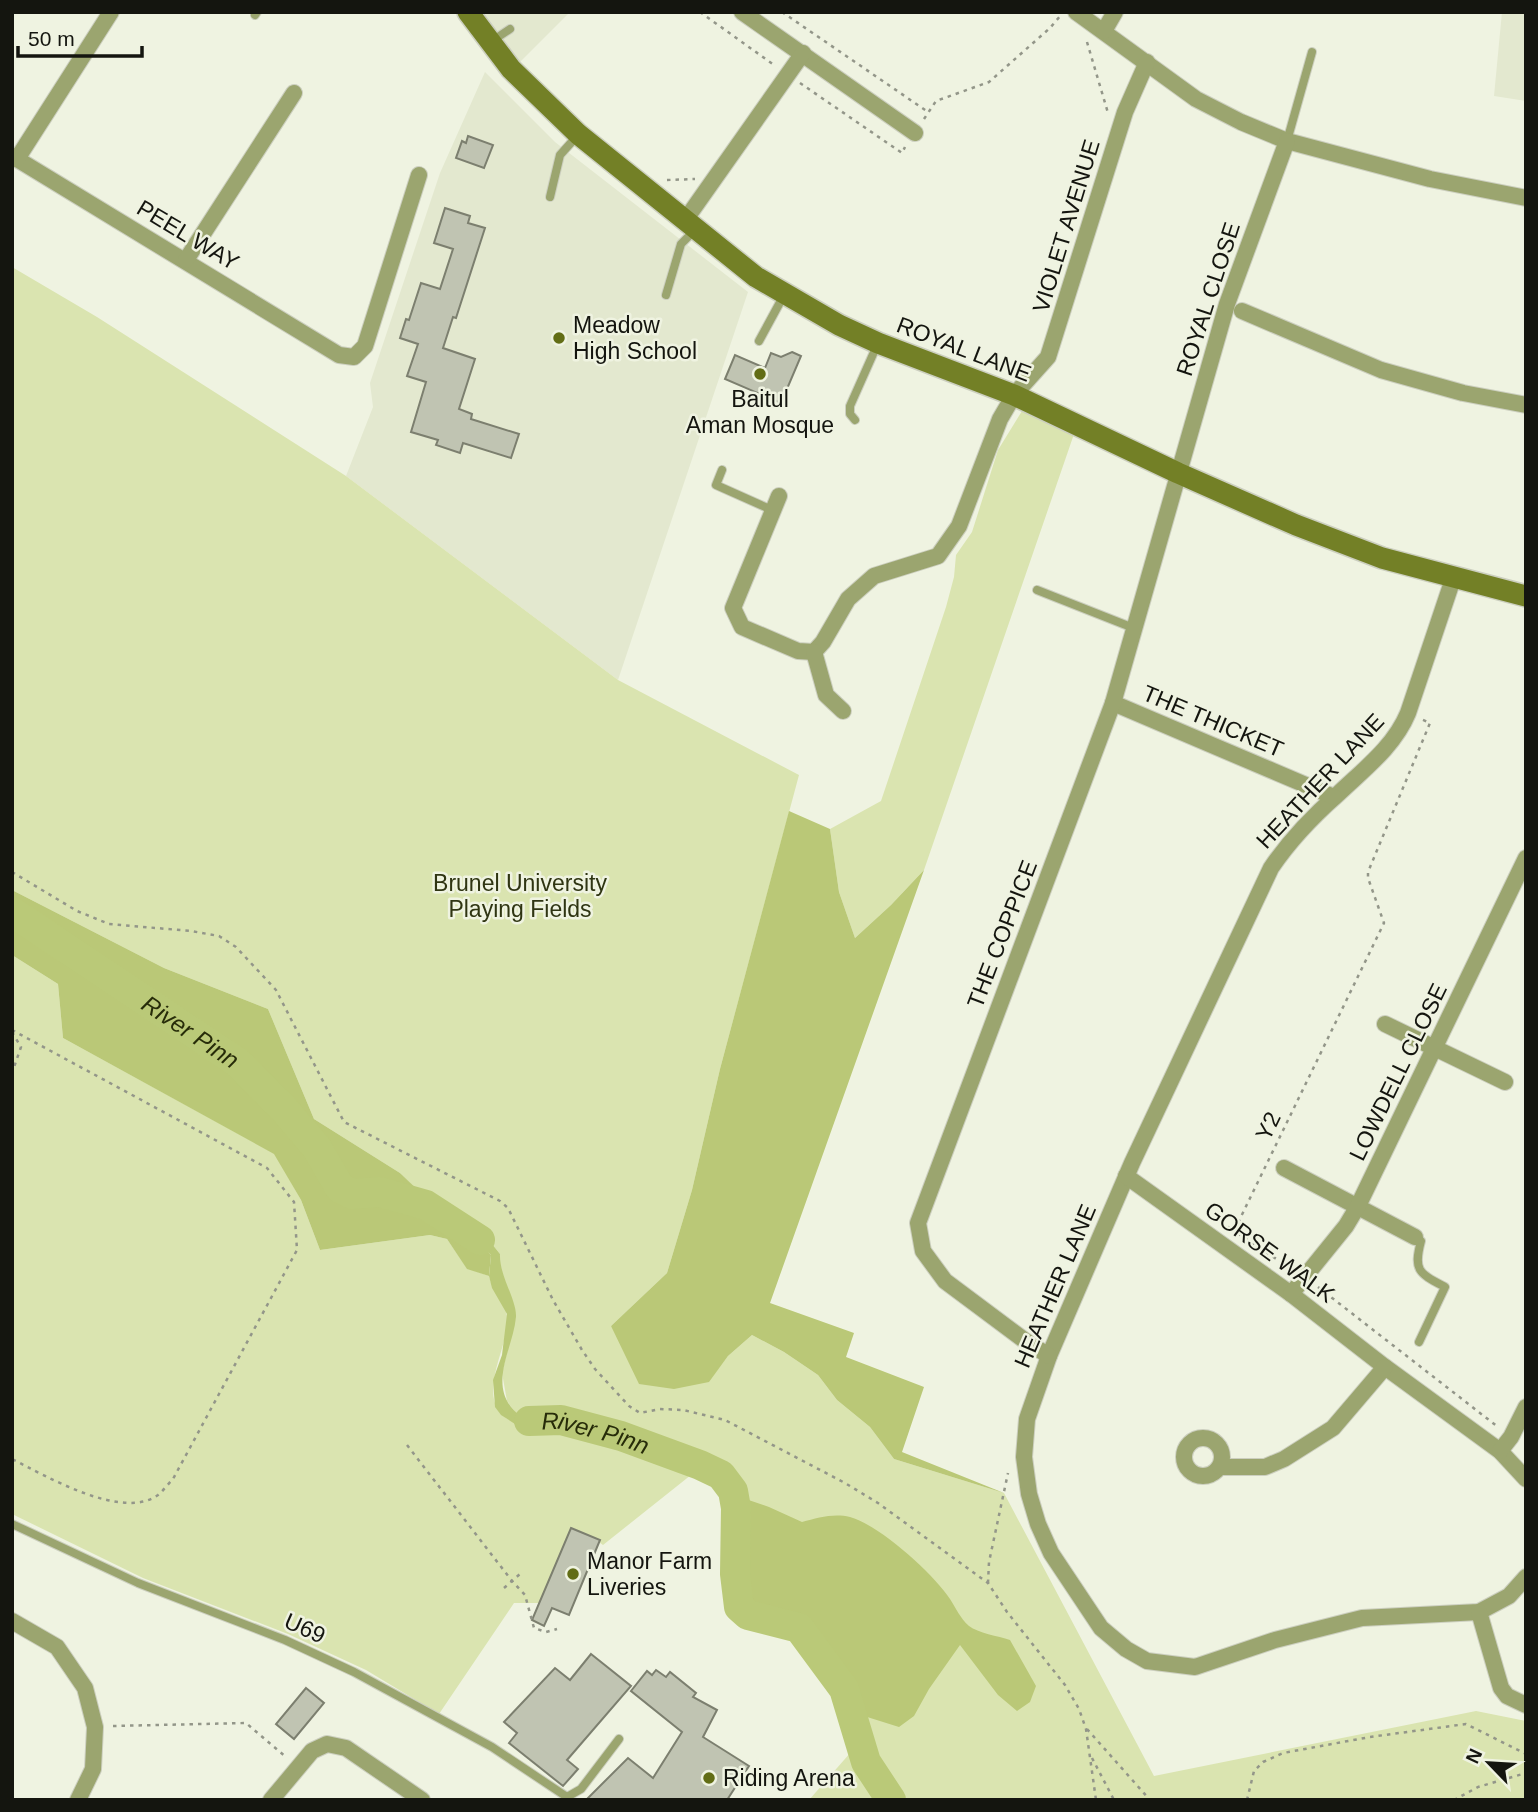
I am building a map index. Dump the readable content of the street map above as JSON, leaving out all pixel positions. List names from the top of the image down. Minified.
{"streets":{"street":["VIOLET AVENUE","PEEL WAY","ROYAL CLOSE","ROYAL LANE","THE THICKET","HEATHER LANE","THE COPPICE","LOWDELL CLOSE","GORSE WALK"],"lane":["U69"],"path":["Y2"]},"crossings":[["VIOLET AVENUE","ROYAL LANE"],["ROYAL CLOSE","ROYAL LANE"],["ROYAL CLOSE","THE COPPICE"],["ROYAL LANE","HEATHER LANE"],["ROYAL LANE","THE COPPICE"],["THE THICKET","HEATHER LANE"],["THE THICKET","THE COPPICE"],["HEATHER LANE","THE COPPICE"],["HEATHER LANE","Y2"],["HEATHER LANE","GORSE WALK"],["LOWDELL CLOSE","Y2"],["LOWDELL CLOSE","GORSE WALK"]],"water":["River Pinn"],"parks":["Brunel University Playing Fields"],"places":["Meadow High School","Baitul Aman Mosque","Manor Farm Liveries","Riding Arena"],"scale_bar":"50 m","north":"top left"}
